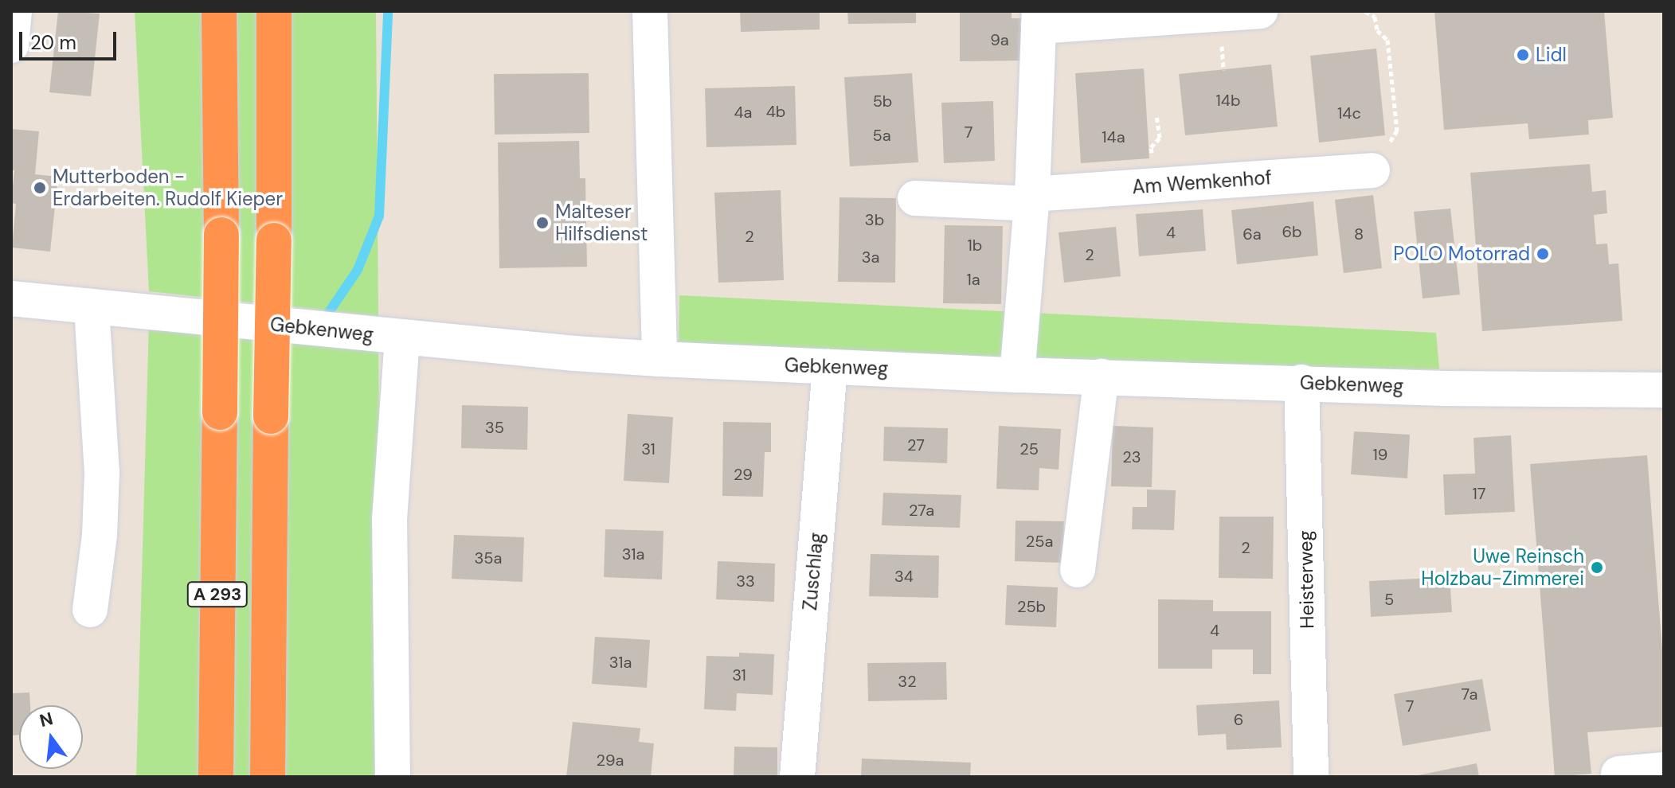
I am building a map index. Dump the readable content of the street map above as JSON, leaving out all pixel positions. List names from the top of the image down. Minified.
{"streets":{"highway":["A 293"],"street":["Am Wemkenhof","Gebkenweg","Zuschlag","Heisterweg"]},"crossings":[["Gebkenweg","Zuschlag"],["Gebkenweg","Heisterweg"]],"places":["Lidl","Mutterboden - Erdarbeiten. Rudolf Kieper","Malteser Hilfsdienst","POLO Motorrad","Uwe Reinsch Holzbau-Zimmerei"],"house_numbers":["9a","14b","5b","4b","4a","14c","7","5a","14a","3b","6b","4","6a","8","2","1b","2","3a","1a","35","27","31","25","19","23","29","17","27a","25a","2","31a","35a","34","33","5","25b","4","31a","31","32","7a","7","6","29a"],"scale_bar":"20 m","north":"top"}
